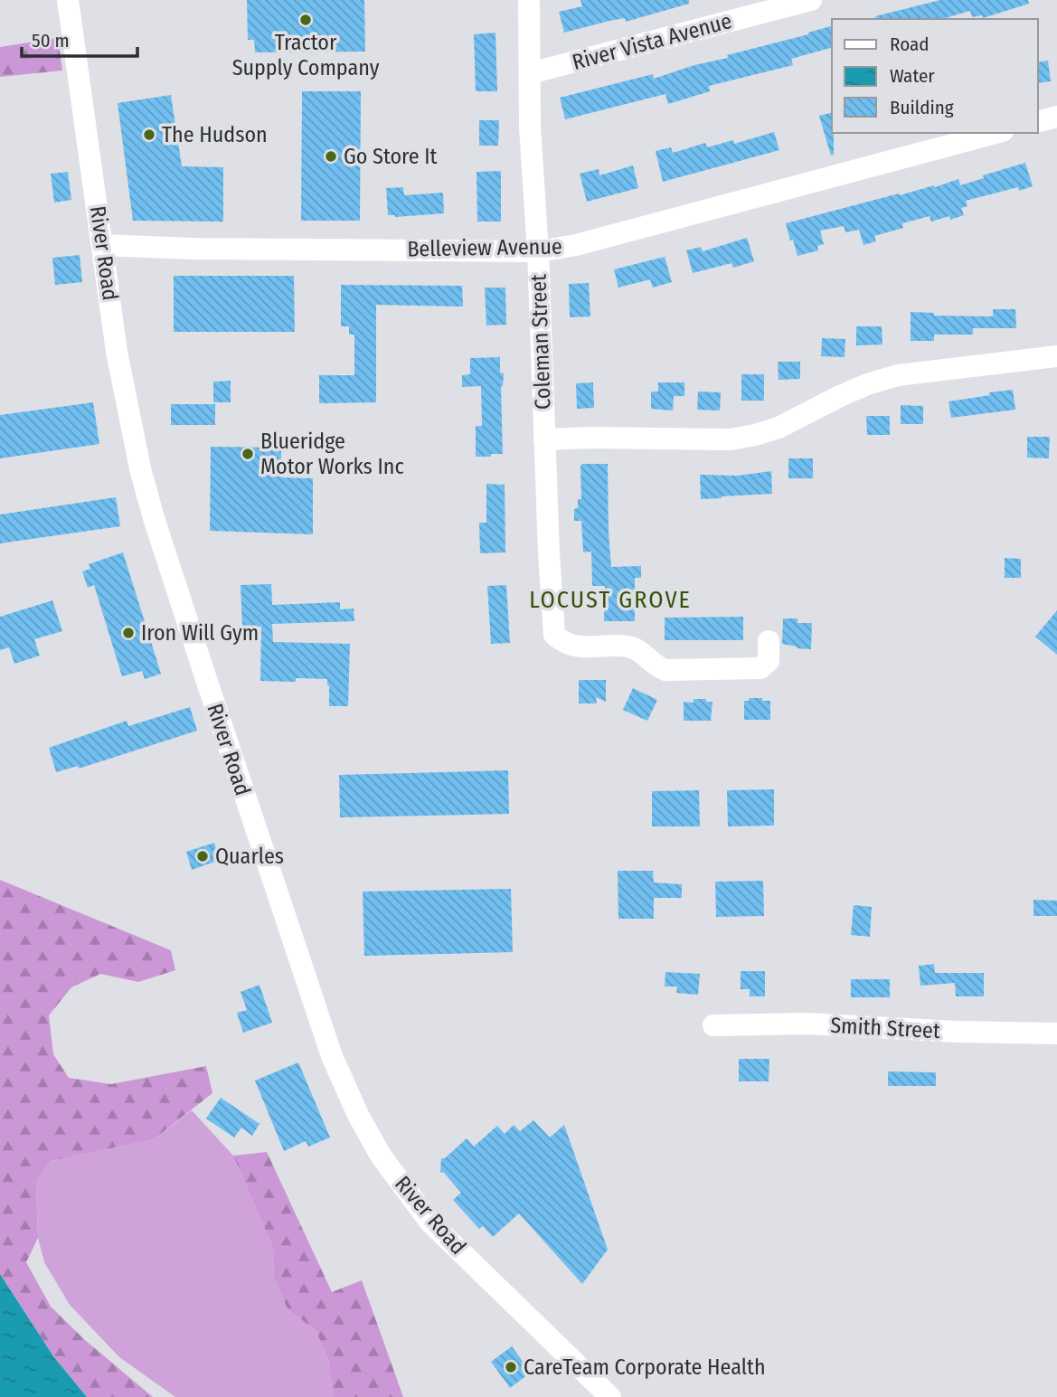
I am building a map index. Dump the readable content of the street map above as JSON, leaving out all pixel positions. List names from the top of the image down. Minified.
{"streets":{"street":["River Vista Avenue","Belleview Avenue","River Road","Coleman Street","Smith Street"]},"crossings":[["River Vista Avenue","Coleman Street"],["Belleview Avenue","River Road"],["Belleview Avenue","Coleman Street"]],"districts":["LOCUST GROVE"],"places":["Tractor Supply Company","The Hudson","Go Store It","Blueridge Motor Works Inc","Iron Will Gym","Quarles","CareTeam Corporate Health"],"legend":["Road","Water","Building"],"scale_bar":"50 m"}
